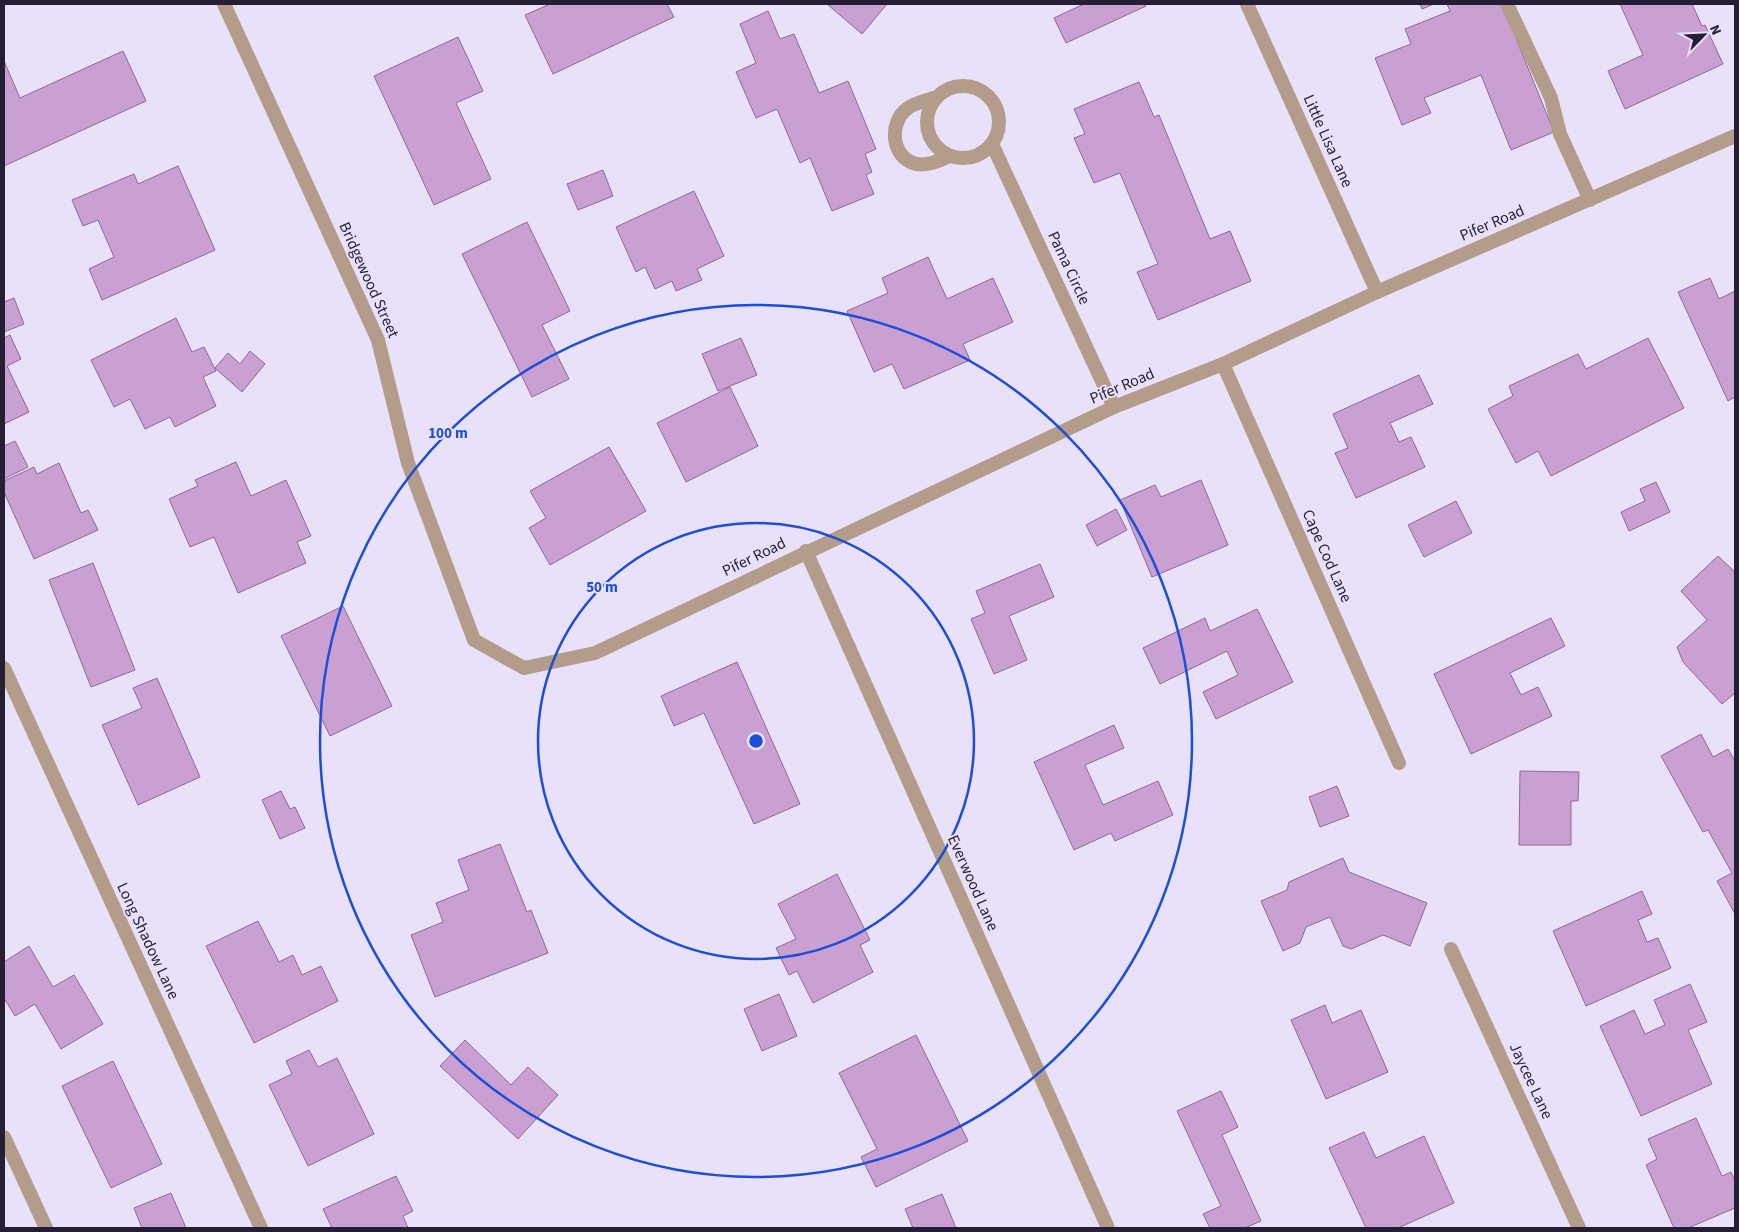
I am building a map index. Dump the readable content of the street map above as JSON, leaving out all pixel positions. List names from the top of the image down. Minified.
{"streets":{"street":["Little Lisa Lane","Pifer Road","Pama Circle","Bridgewood Street","Cape Cod Lane","Everwood Lane","Long Shadow Lane","Jaycee Lane"]},"crossings":[["Little Lisa Lane","Pifer Road"],["Pifer Road","Pama Circle"],["Pifer Road","Bridgewood Street"],["Pifer Road","Cape Cod Lane"],["Pifer Road","Everwood Lane"]],"north":"top right","rings":["100 m","50 m"]}
